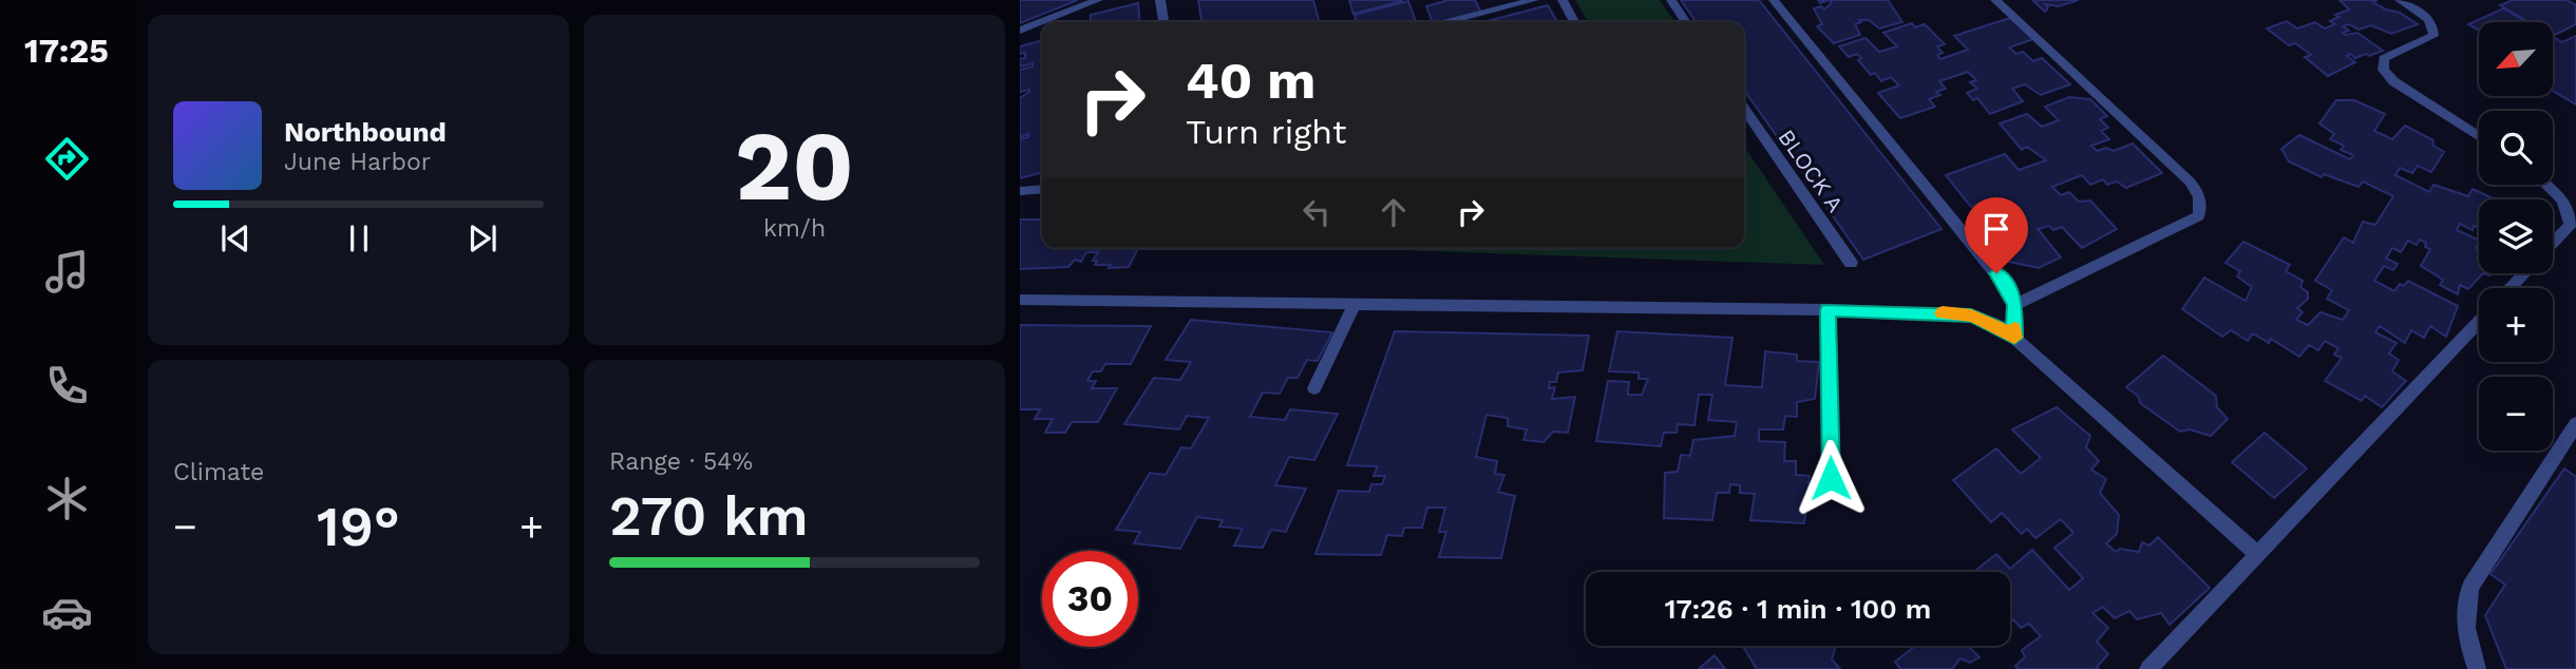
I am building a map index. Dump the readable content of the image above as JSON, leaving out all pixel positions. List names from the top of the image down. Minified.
{"streets":{"street":["BLOCK A"]},"north":"bottom left","page":{"tabs":"17:25","tile":[["20","km/h"],"Climate",["Range · 54%","270 km"]],"map_buttons":["+","−"],"turn":["40 m","Turn right"],"song":["Northbound","June Harbor"],"heat":["−","19°","+"],"limit":"30","trip":"17:26 · 1 min · 100 m"}}
